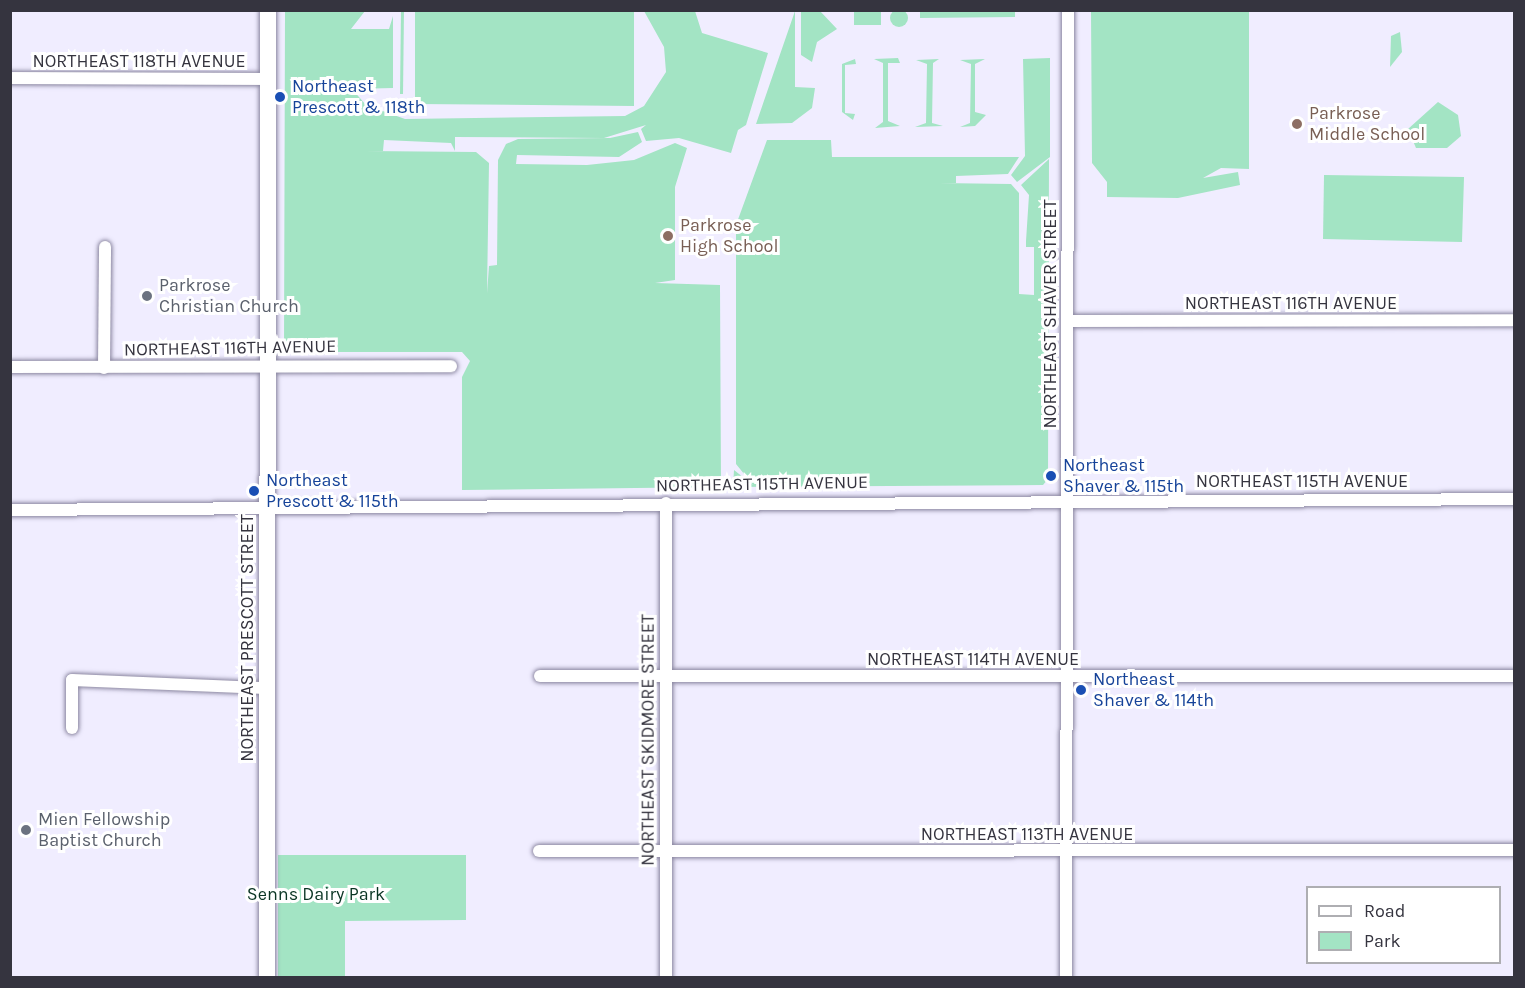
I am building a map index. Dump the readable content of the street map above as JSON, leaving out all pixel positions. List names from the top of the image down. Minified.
{"streets":{"street":["NORTHEAST 118TH AVENUE","NORTHEAST 116TH AVENUE","NORTHEAST SHAVER STREET","NORTHEAST 115TH AVENUE","NORTHEAST PRESCOTT STREET","NORTHEAST 114TH AVENUE","NORTHEAST SKIDMORE STREET","NORTHEAST 113TH AVENUE"]},"crossings":[["NORTHEAST 118TH AVENUE","NORTHEAST PRESCOTT STREET"],["NORTHEAST 116TH AVENUE","NORTHEAST SHAVER STREET"],["NORTHEAST 116TH AVENUE","NORTHEAST PRESCOTT STREET"],["NORTHEAST SHAVER STREET","NORTHEAST 115TH AVENUE"],["NORTHEAST SHAVER STREET","NORTHEAST 114TH AVENUE"],["NORTHEAST SHAVER STREET","NORTHEAST 113TH AVENUE"],["NORTHEAST 115TH AVENUE","NORTHEAST PRESCOTT STREET"],["NORTHEAST 115TH AVENUE","NORTHEAST SKIDMORE STREET"],["NORTHEAST 114TH AVENUE","NORTHEAST SKIDMORE STREET"],["NORTHEAST SKIDMORE STREET","NORTHEAST 113TH AVENUE"]],"parks":["Senns Dairy Park"],"places":["Northeast Prescott & 118th","Parkrose Middle School","Parkrose High School","Parkrose Christian Church","Northeast Shaver & 115th","Northeast Prescott & 115th","Northeast Shaver & 114th","Mien Fellowship Baptist Church"],"legend":["Road","Park"]}
